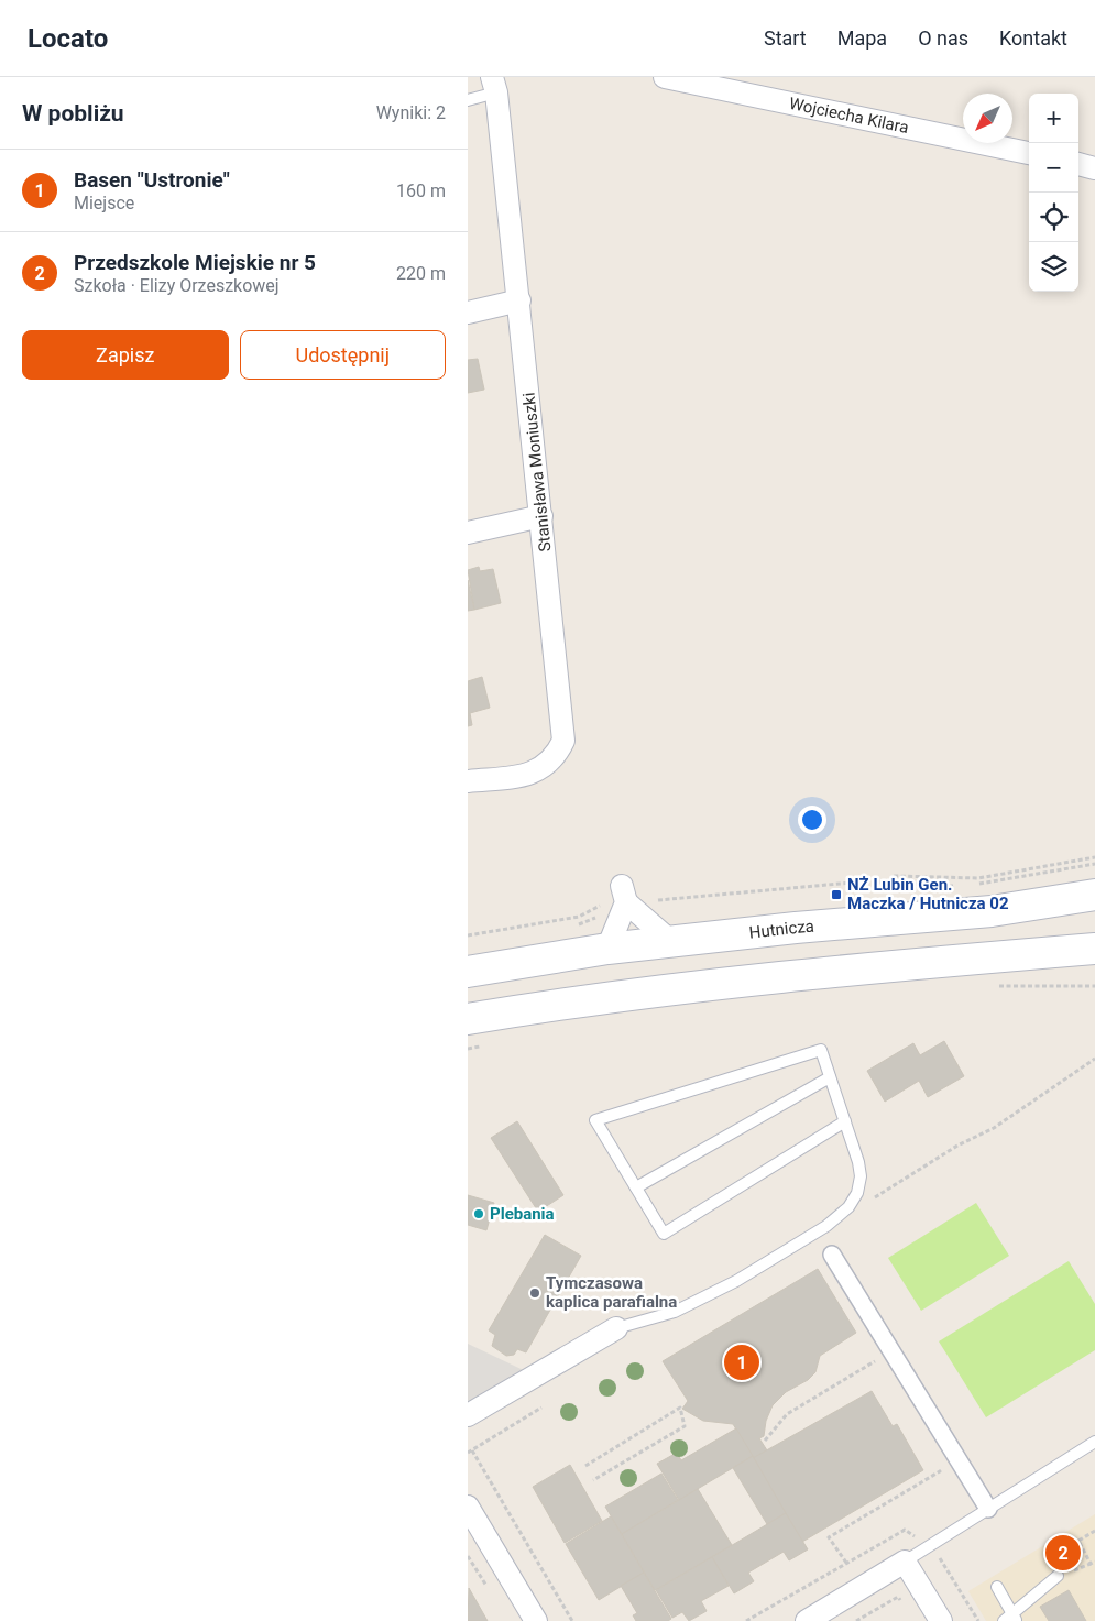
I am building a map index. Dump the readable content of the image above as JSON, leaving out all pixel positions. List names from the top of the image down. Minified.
{"streets":{"main road":["Hutnicza"],"street":["Wojciecha Kilara","Stanisława Moniuszki"]},"places":{"transit":["NŻ Lubin Gen. Maczka / Hutnicza 02"],"other":["Plebania","Tymczasowa kaplica parafialna"]},"north":"bottom left","page":{"header":"Locato","nav":["Start","Mapa","O nas","Kontakt"],"heading":["W pobliżu","Wyniki: 2"],"map_buttons":["+","−"],"list":[{"mark":"1","name":"Basen \"Ustronie\"","note":"Miejsce","value":"160 m"},{"mark":"2","name":"Przedszkole Miejskie nr 5","note":"Szkoła · Elizy Orzeszkowej","value":"220 m"}],"buttons":["Zapisz","Udostępnij"],"pins":["1","2"]}}
